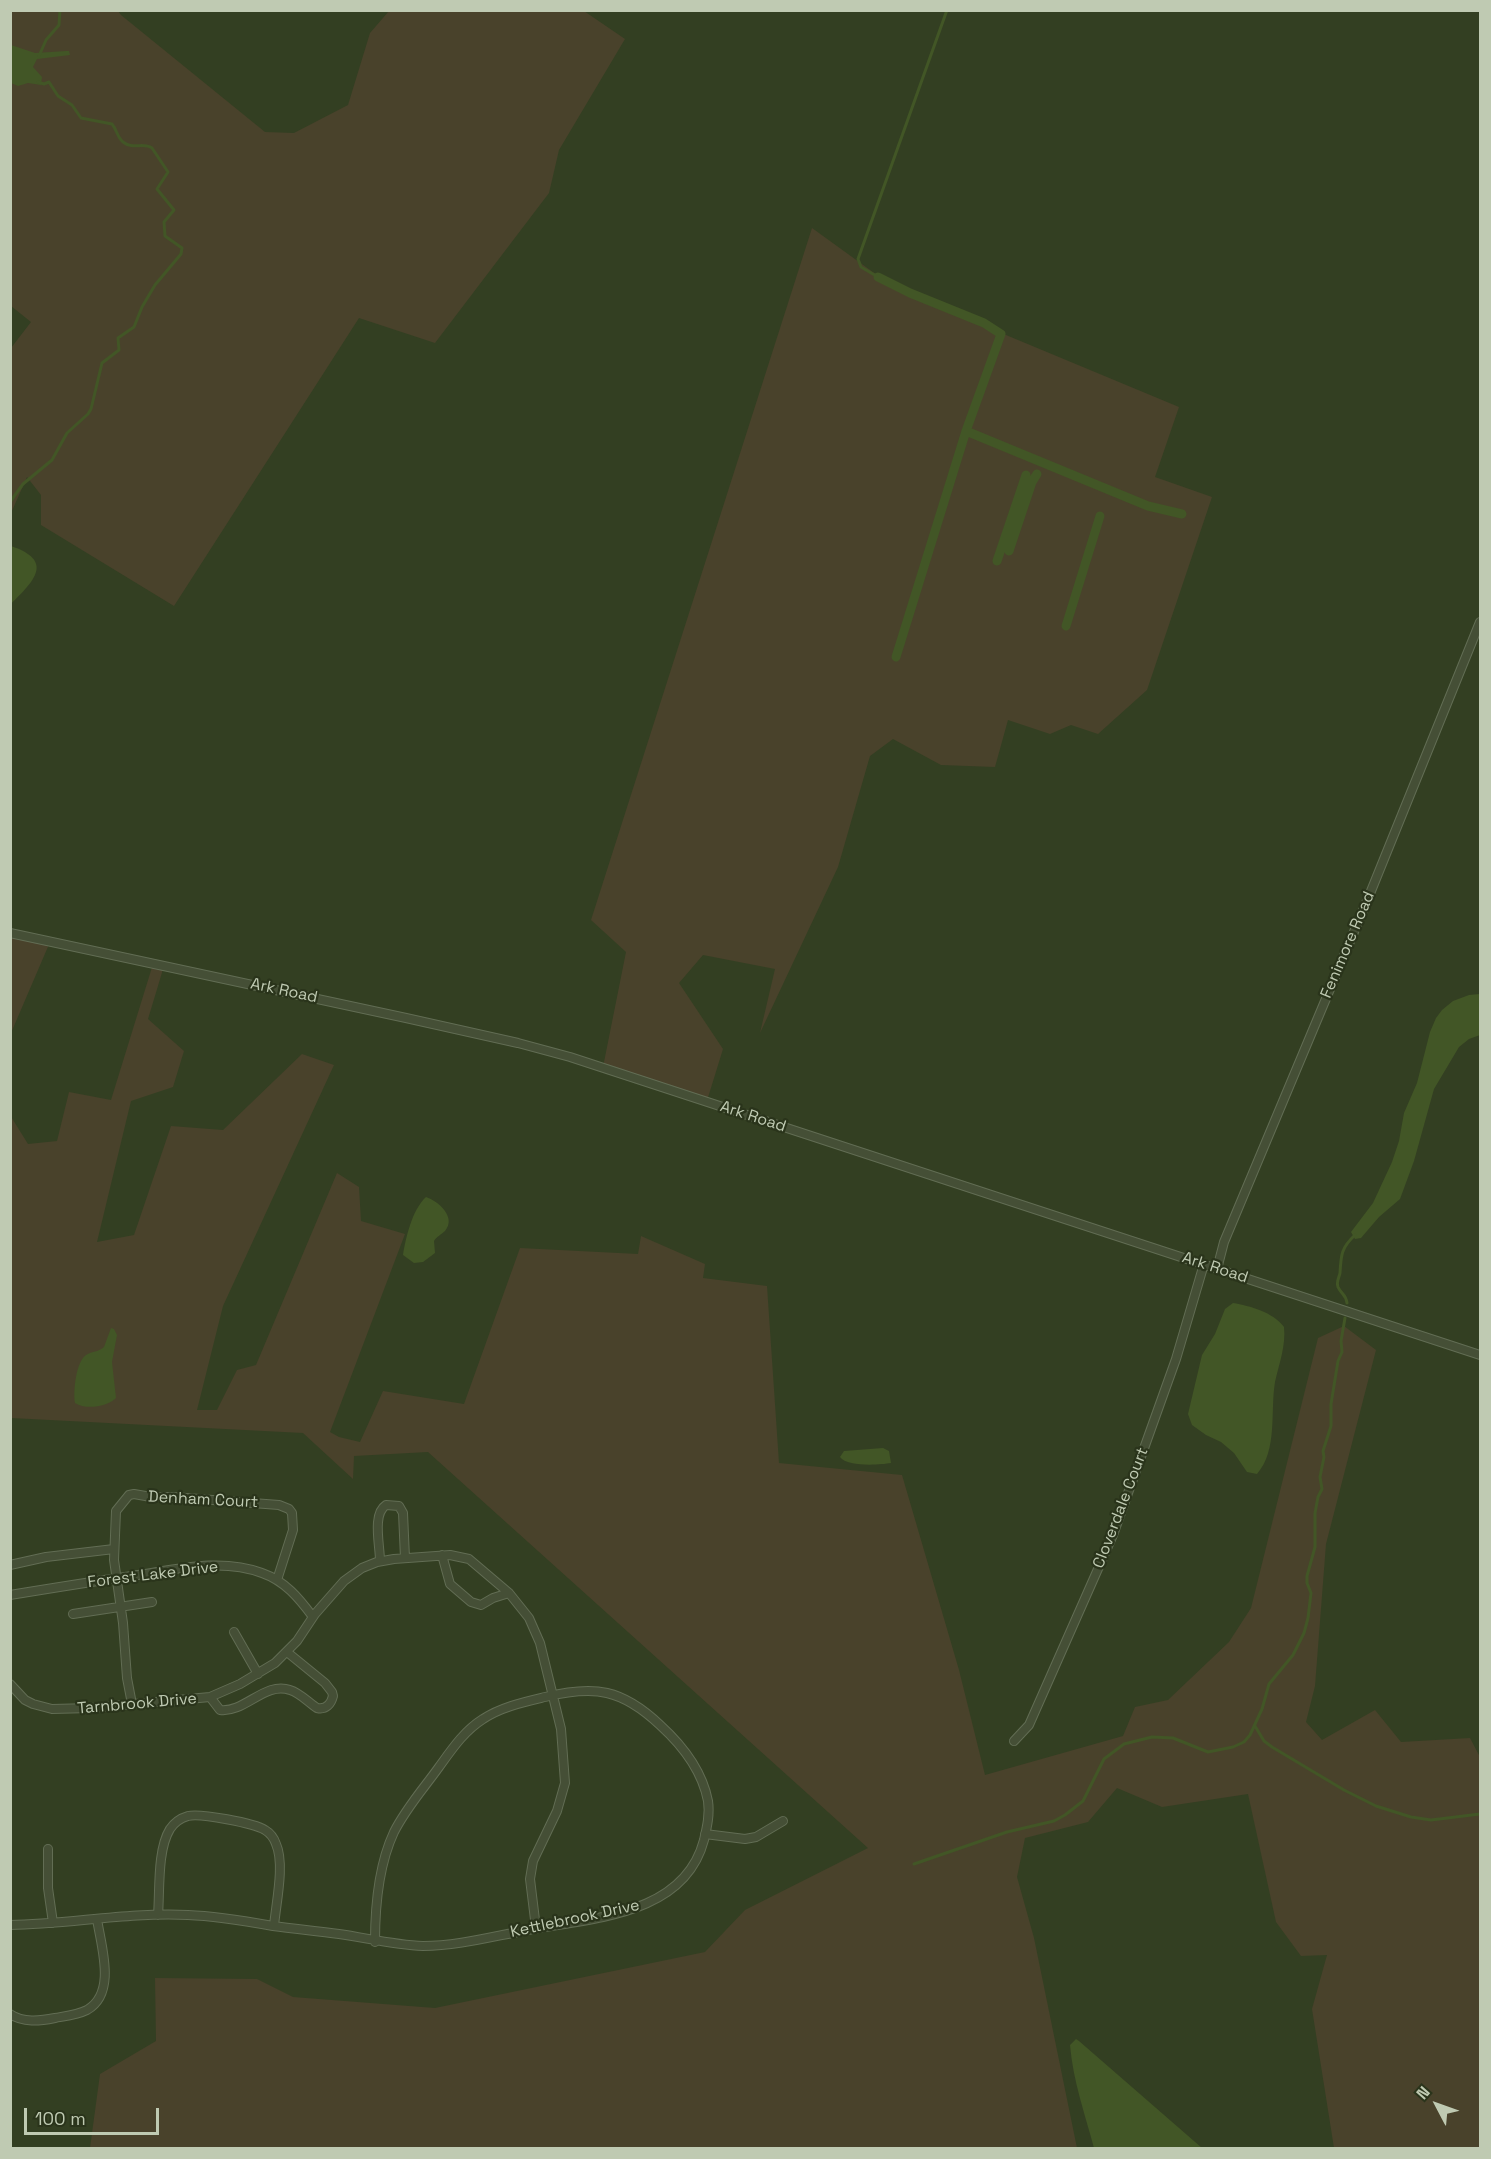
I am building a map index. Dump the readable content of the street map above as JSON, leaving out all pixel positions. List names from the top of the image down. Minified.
{"streets":{"street":["Fenimore Road","Ark Road","Denham Court","Cloverdale Court","Forest Lake Drive","Tarnbrook Drive","Kettlebrook Drive"]},"crossings":[["Fenimore Road","Ark Road"],["Ark Road","Cloverdale Court"],["Denham Court","Forest Lake Drive"],["Denham Court","Tarnbrook Drive"],["Forest Lake Drive","Tarnbrook Drive"],["Tarnbrook Drive","Kettlebrook Drive"]],"scale_bar":"100 m","north":"top left"}
